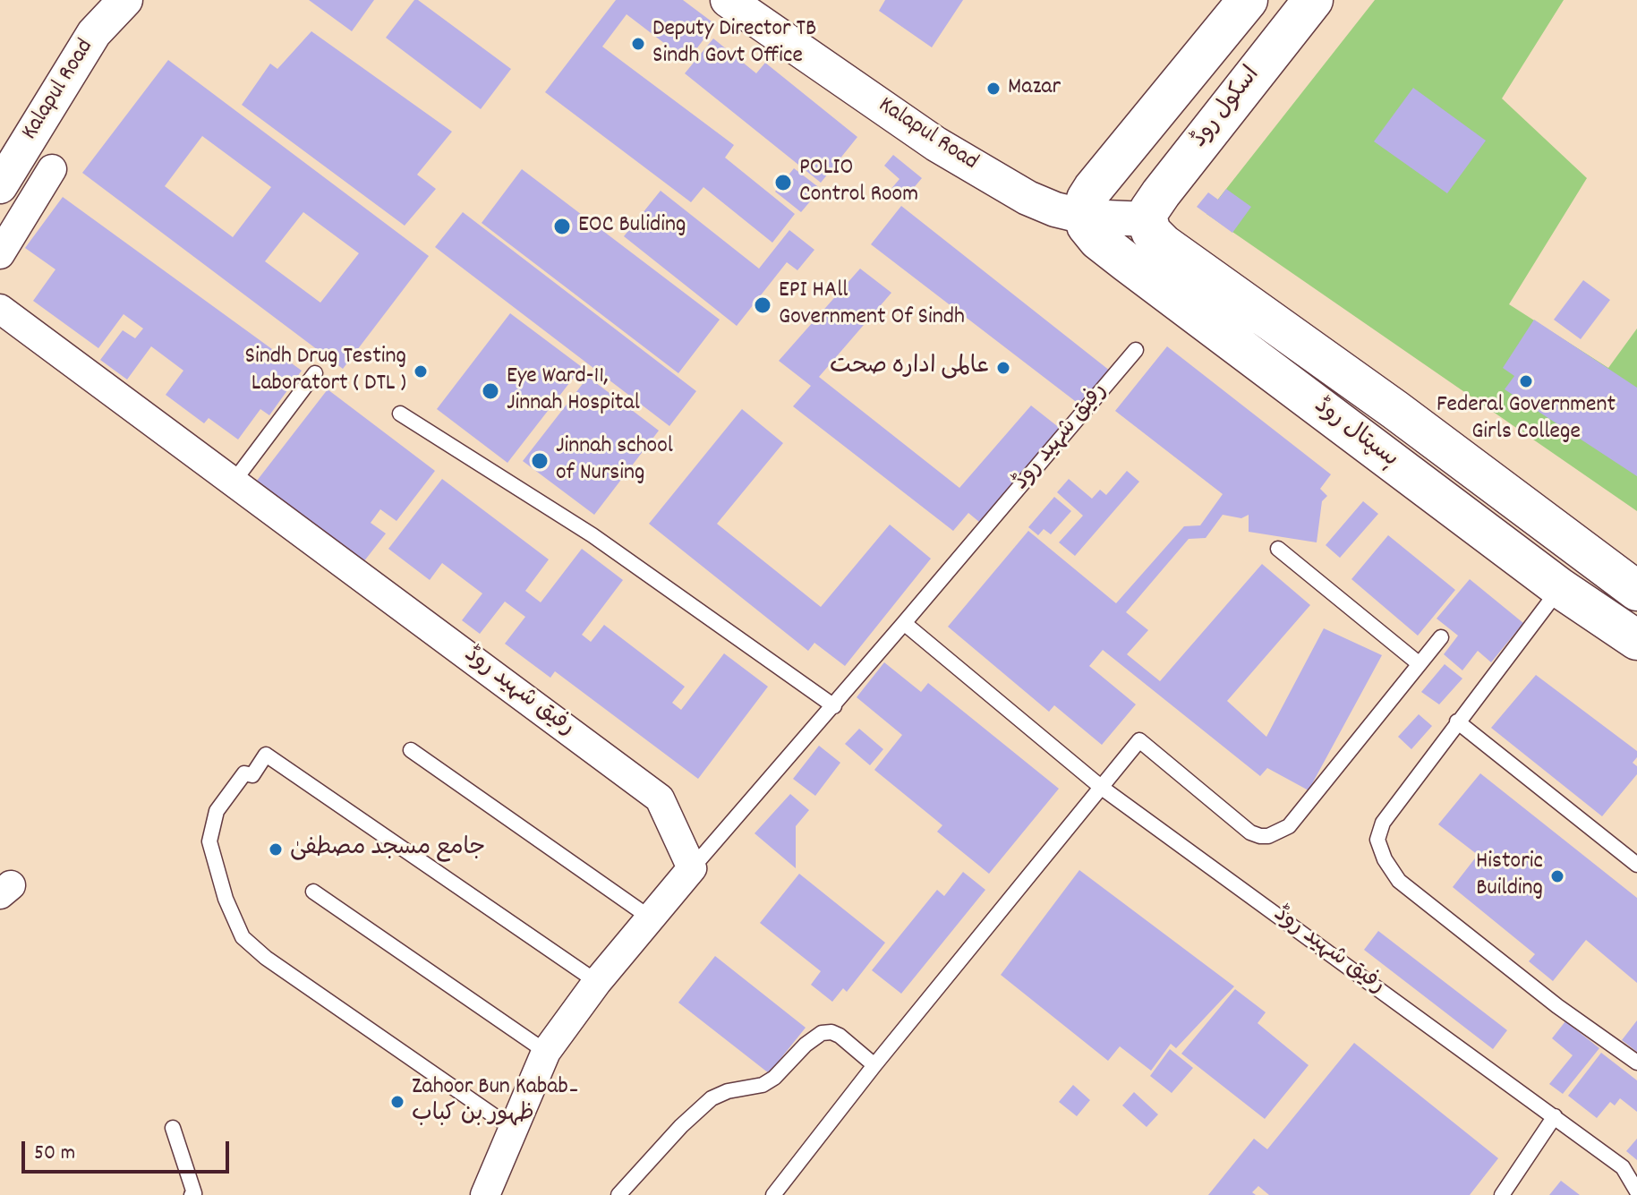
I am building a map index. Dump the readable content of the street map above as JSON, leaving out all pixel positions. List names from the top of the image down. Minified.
{"streets":{"main road":["اسکول روڈ","ہسپتال روڈ"],"street":["Kalapul Road","رفیق شہید روڈ"]},"crossings":[["Kalapul Road","اسکول روڈ"],["Kalapul Road","ہسپتال روڈ"],["اسکول روڈ","ہسپتال روڈ"]],"places":["Deputy Director TB Sindh Govt Office","Mazar","POLIO Control Room","EOC Buliding","EPI HAll Government Of Sindh","عالمی ادارہ صحت","Sindh Drug Testing Laboratort ( DTL )","Federal Government Girls College","Eye Ward-11, Jinnah Hospital","Jinnah school of Nursing","جامع مسجد مصطفیٰ","Historic Building","Zahoor Bun Kabab۔ ظہور بن کباب"],"scale_bar":"50 m"}
